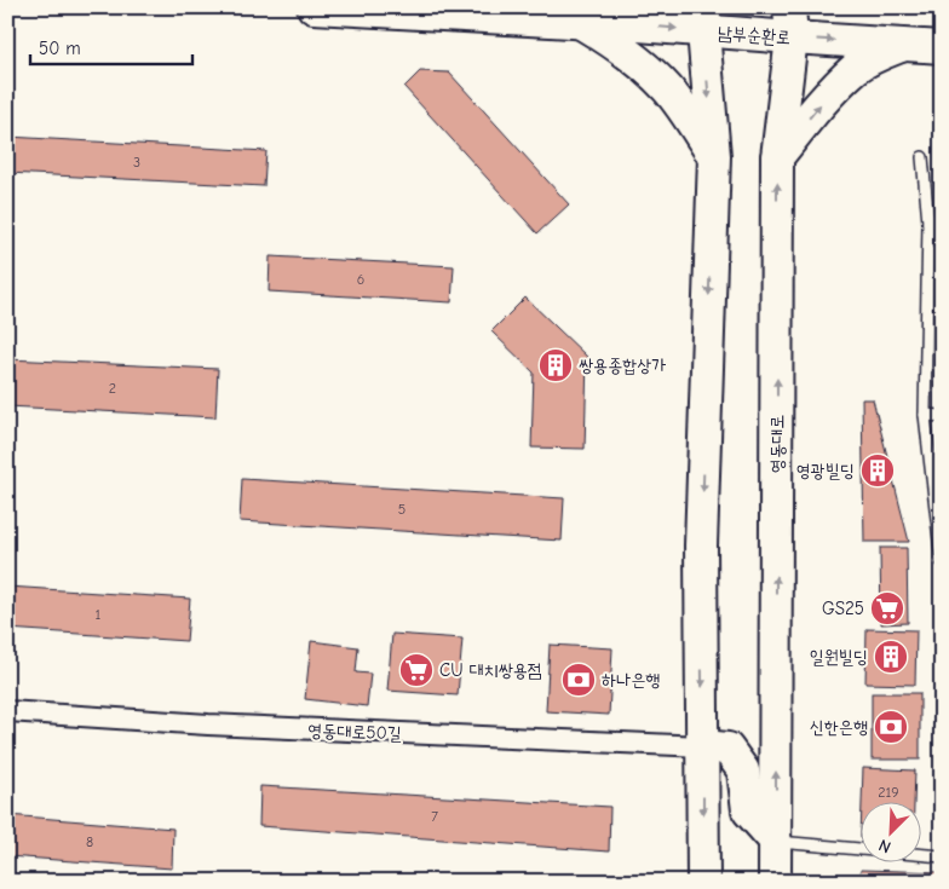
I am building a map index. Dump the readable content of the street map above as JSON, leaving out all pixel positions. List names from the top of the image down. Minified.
{"streets":{"main road":["남부순환로","영동대로"],"street":["영동대로50길"]},"crossings":[["남부순환로","영동대로"]],"one_way":["남부순환로"],"places":{"building":["쌍용종합상가","영광빌딩","일원빌딩"],"supermarket":["GS25","CU 대치쌍용점"],"bank":["하나은행","신한은행"]},"house_numbers":["3","6","2","5","1","219","7","8"],"scale_bar":"50 m","north":"bottom left"}
